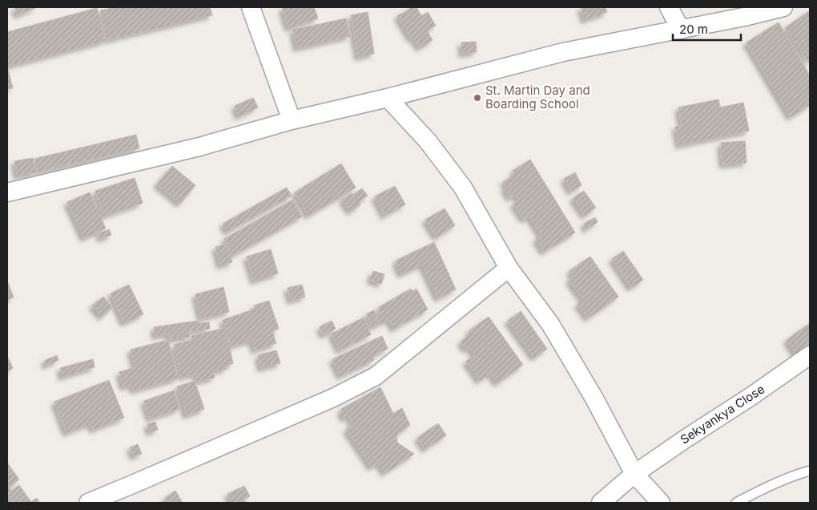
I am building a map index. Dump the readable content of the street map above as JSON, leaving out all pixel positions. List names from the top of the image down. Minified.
{"streets":{"street":["Sekyankya Close"]},"places":["St. Martin Day and Boarding School"],"scale_bar":"20 m"}
